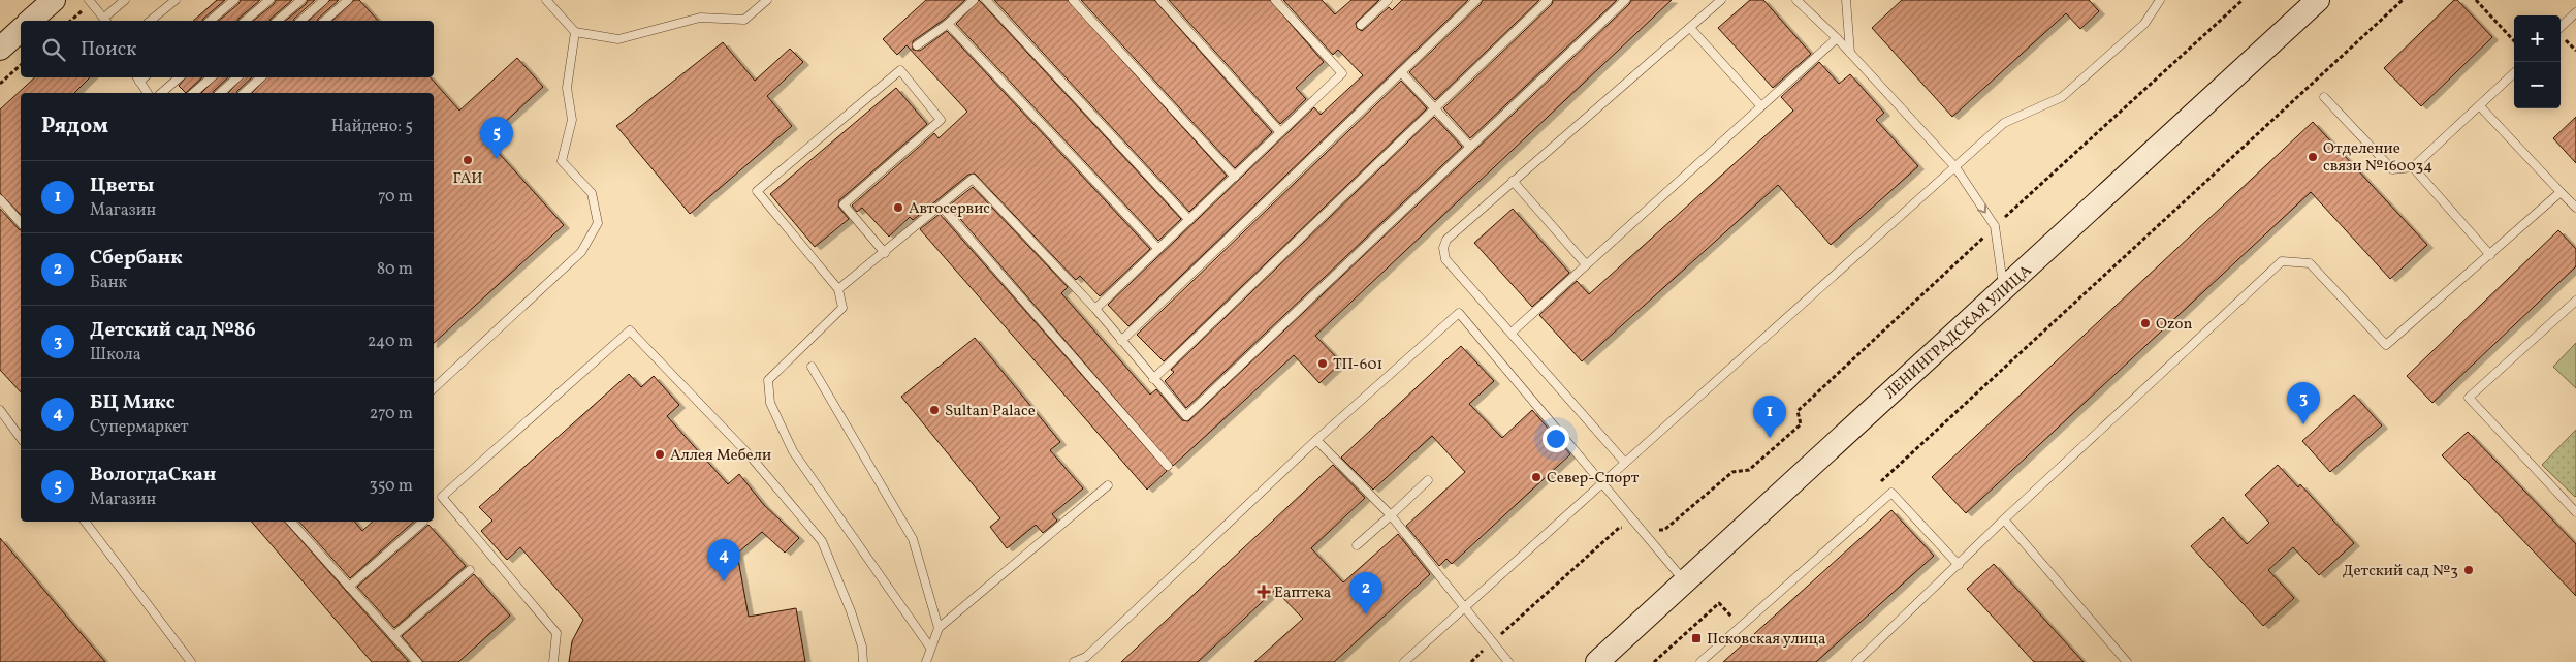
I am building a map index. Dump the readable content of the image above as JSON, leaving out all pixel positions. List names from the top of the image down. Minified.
{"streets":{"main road":["ЛЕНИНГРАДСКАЯ УЛИЦА"]},"places":{"other":["Отделение связи №160034","ГАИ","Автосервис","Ozon","ТП-601","Sultan Palace","Аллея Мебели","Север-Спорт","Детский сад №3"],"health":["Еаптека"],"transit":["Псковская улица"]},"page":{"map_buttons":["+","−"],"search":"Поиск","heading":["Рядом","Найдено: 5"],"pins":["5","3","1","4","2"],"list":[{"mark":"1","name":"Цветы","note":"Магазин","value":"70 m"},{"mark":"2","name":"Сбербанк","note":"Банк","value":"80 m"},{"mark":"3","name":"Детский сад №86","note":"Школа","value":"240 m"},{"mark":"4","name":"БЦ Микс","note":"Супермаркет","value":"270 m"},{"mark":"5","name":"ВологдаСкан","note":"Магазин","value":"350 m"}]}}
